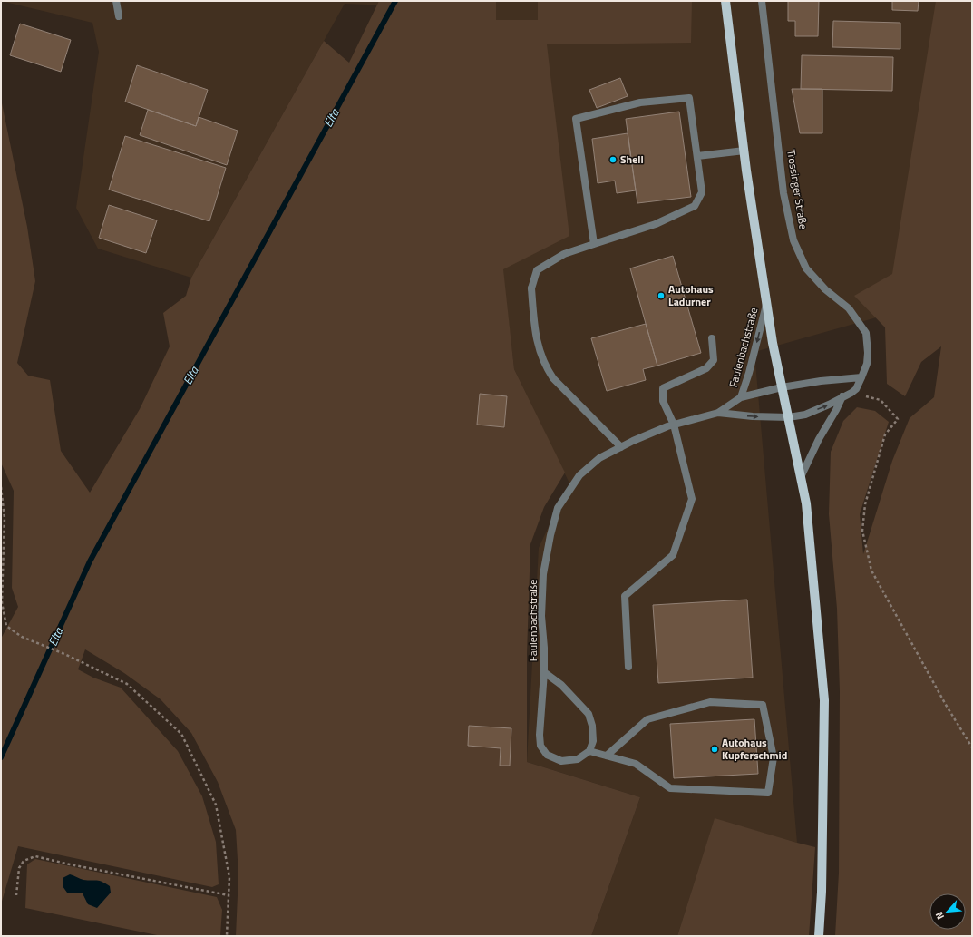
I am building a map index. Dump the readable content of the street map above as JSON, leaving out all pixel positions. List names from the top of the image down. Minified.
{"streets":{"street":["Trossinger Straße","Faulenbachstraße"]},"water":["Elta"],"places":["Shell","Autohaus Ladurner","Autohaus Kupferschmid"],"north":"bottom left"}
